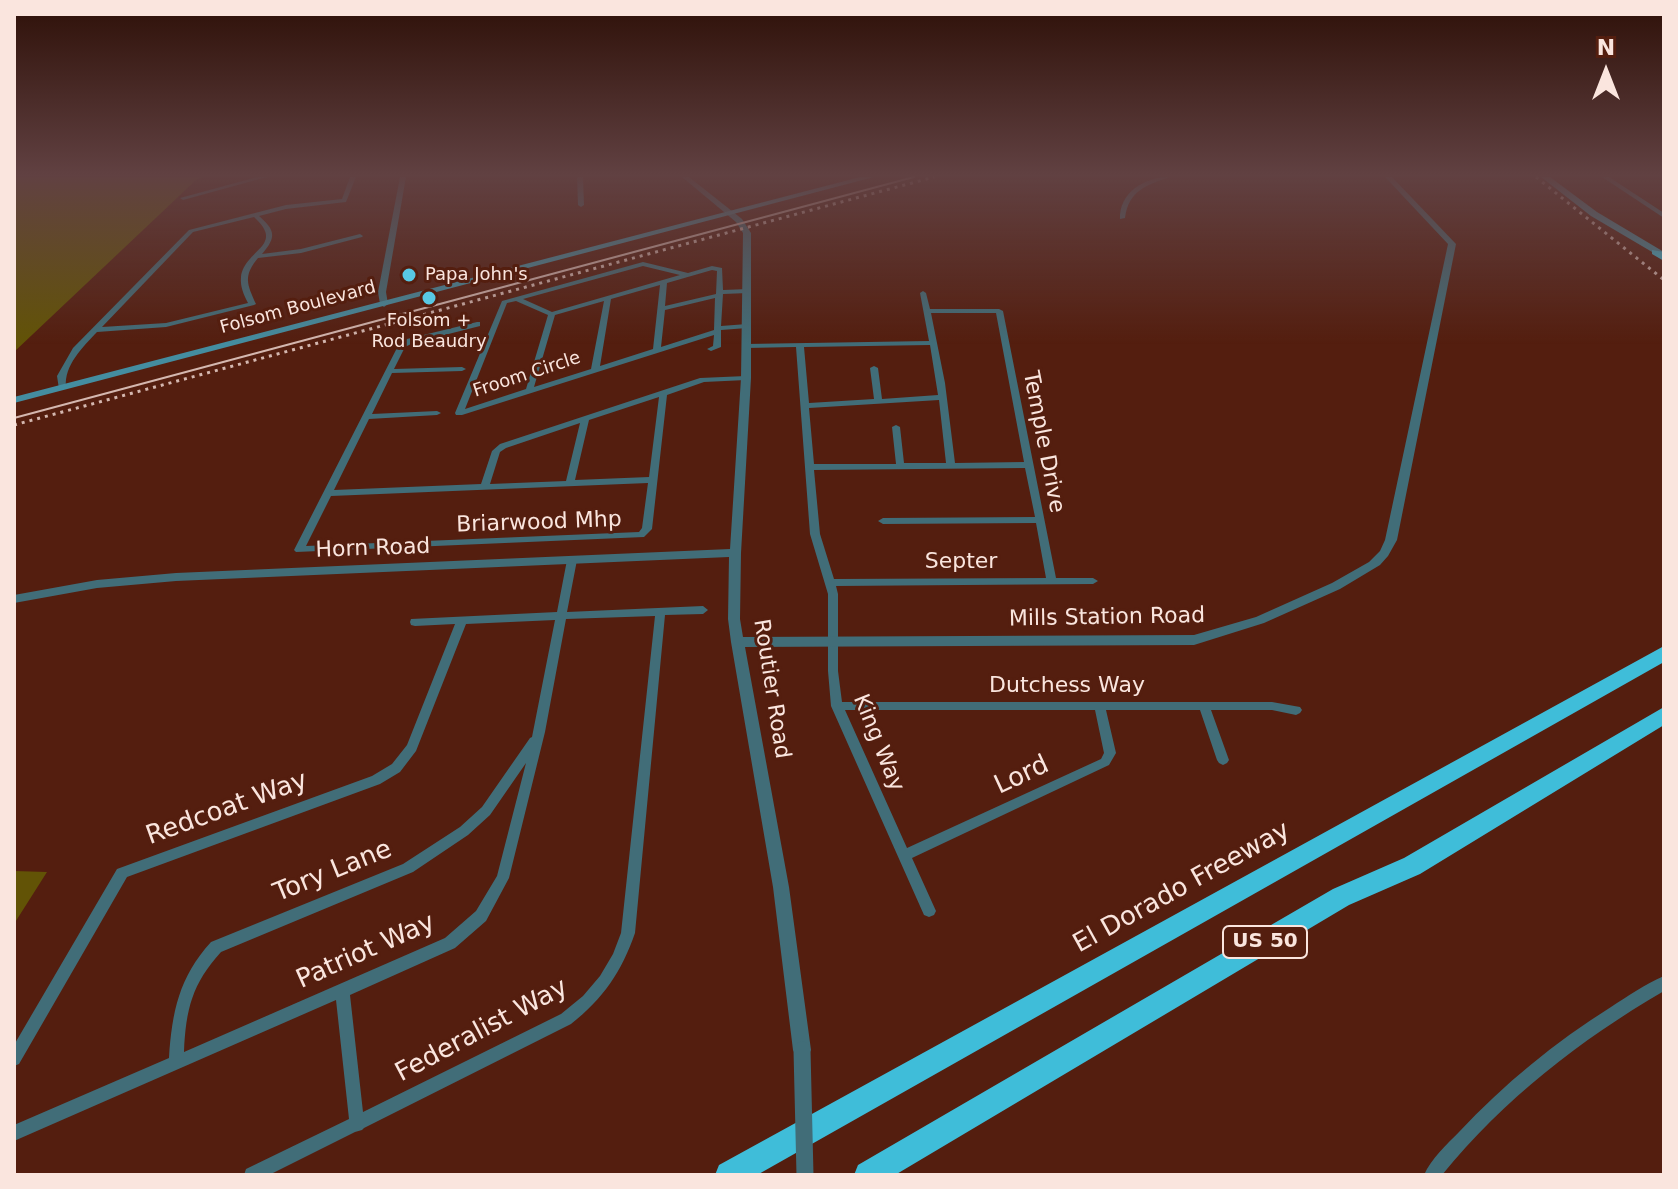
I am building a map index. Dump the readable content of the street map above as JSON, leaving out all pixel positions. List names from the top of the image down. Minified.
{"streets":{"highway":["El Dorado Freeway","US 50"],"main road":["Folsom Boulevard"],"street":["Froom Circle","Temple Drive","Briarwood Mhp","Horn Road","Septer","Mills Station Road","Dutchess Way","Routier Road","King Way","Lord","Redcoat Way","Tory Lane","Patriot Way","Federalist Way"]},"crossings":[["Froom Circle","Routier Road"],["Temple Drive","Septer"],["Briarwood Mhp","Routier Road"],["Horn Road","Routier Road"],["Horn Road","Patriot Way"],["Septer","King Way"],["Mills Station Road","Routier Road"],["Mills Station Road","King Way"],["Dutchess Way","King Way"],["Dutchess Way","Lord"],["King Way","Lord"],["Tory Lane","Patriot Way"]],"places":["Papa John's","Folsom + Rod Beaudry"],"north":"top"}
